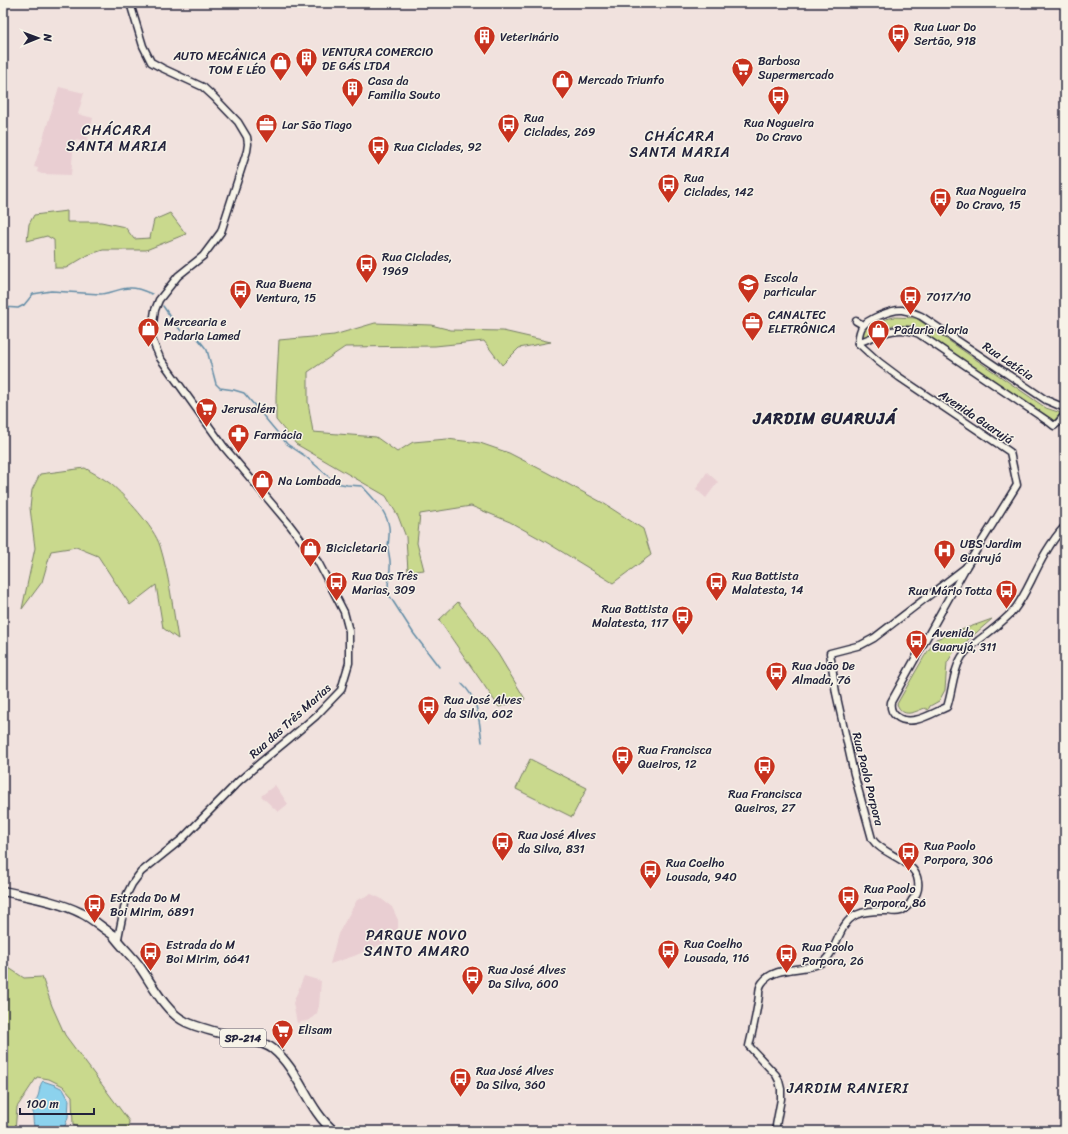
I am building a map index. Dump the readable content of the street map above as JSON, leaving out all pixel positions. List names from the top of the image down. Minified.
{"streets":{"main road":["SP-214"],"street":["Rua Letícia","Avenida Guarujá","Rua das Três Marias","Rua Paolo Porpora"]},"crossings":[["Rua das Três Marias","SP-214"]],"districts":["CHÁCARA SANTA MARIA","CHÁCARA SANTA MARIA","JARDIM GUARUJÁ","PARQUE NOVO SANTO AMARO","JARDIM RANIERI"],"places":{"bus stop":["Rua Luar Do Sertão, 918","Rua Nogueira Do Cravo","Rua Ciclades, 269","Rua Ciclades, 92","Rua Ciclades, 142","Rua Nogueira Do Cravo, 15","Rua Ciclades, 1969","Rua Buena Ventura, 15","7017/10","Rua Das Três Marias, 309","Rua Battista Malatesta, 14","Rua Mário Totta","Rua Battista Malatesta, 117","Avenida Guarujá, 311","Rua João De Almada, 76","Rua José Alves da Silva, 602","Rua Francisca Queiros, 12","Rua Francisca Queiros, 27","Rua José Alves da Silva, 831","Rua Paolo Porpora, 306","Rua Coelho Lousada, 940","Rua Paolo Porpora, 86","Estrada Do M Boi Mirim, 6891","Rua Coelho Lousada, 116","Estrada do M Boi Mirim, 6641","Rua Paolo Porpora, 26","Rua José Alves Da Silva, 600","Rua José Alves Da Silva, 360"],"building":["Veterinário","VENTURA COMERCIO DE GÁS LTDA","Casa da Familia Souto"],"shop":["AUTO MECÂNICA TOM E LÉO","Mercado Triunfo","Mercearia e Padaria Lamed","Padaria Gloria","Na Lombada","Bicicletaria"],"supermarket":["Barbosa Supermercado","Jerusalém","Elisam"],"office":["Lar São Tiago","CANALTEC ELETRÔNICA"],"school or university":["Escola particular"],"pharmacy":["Farmácia"],"hospital":["UBS Jardim Guarujá"]},"scale_bar":"100 m","north":"right"}
